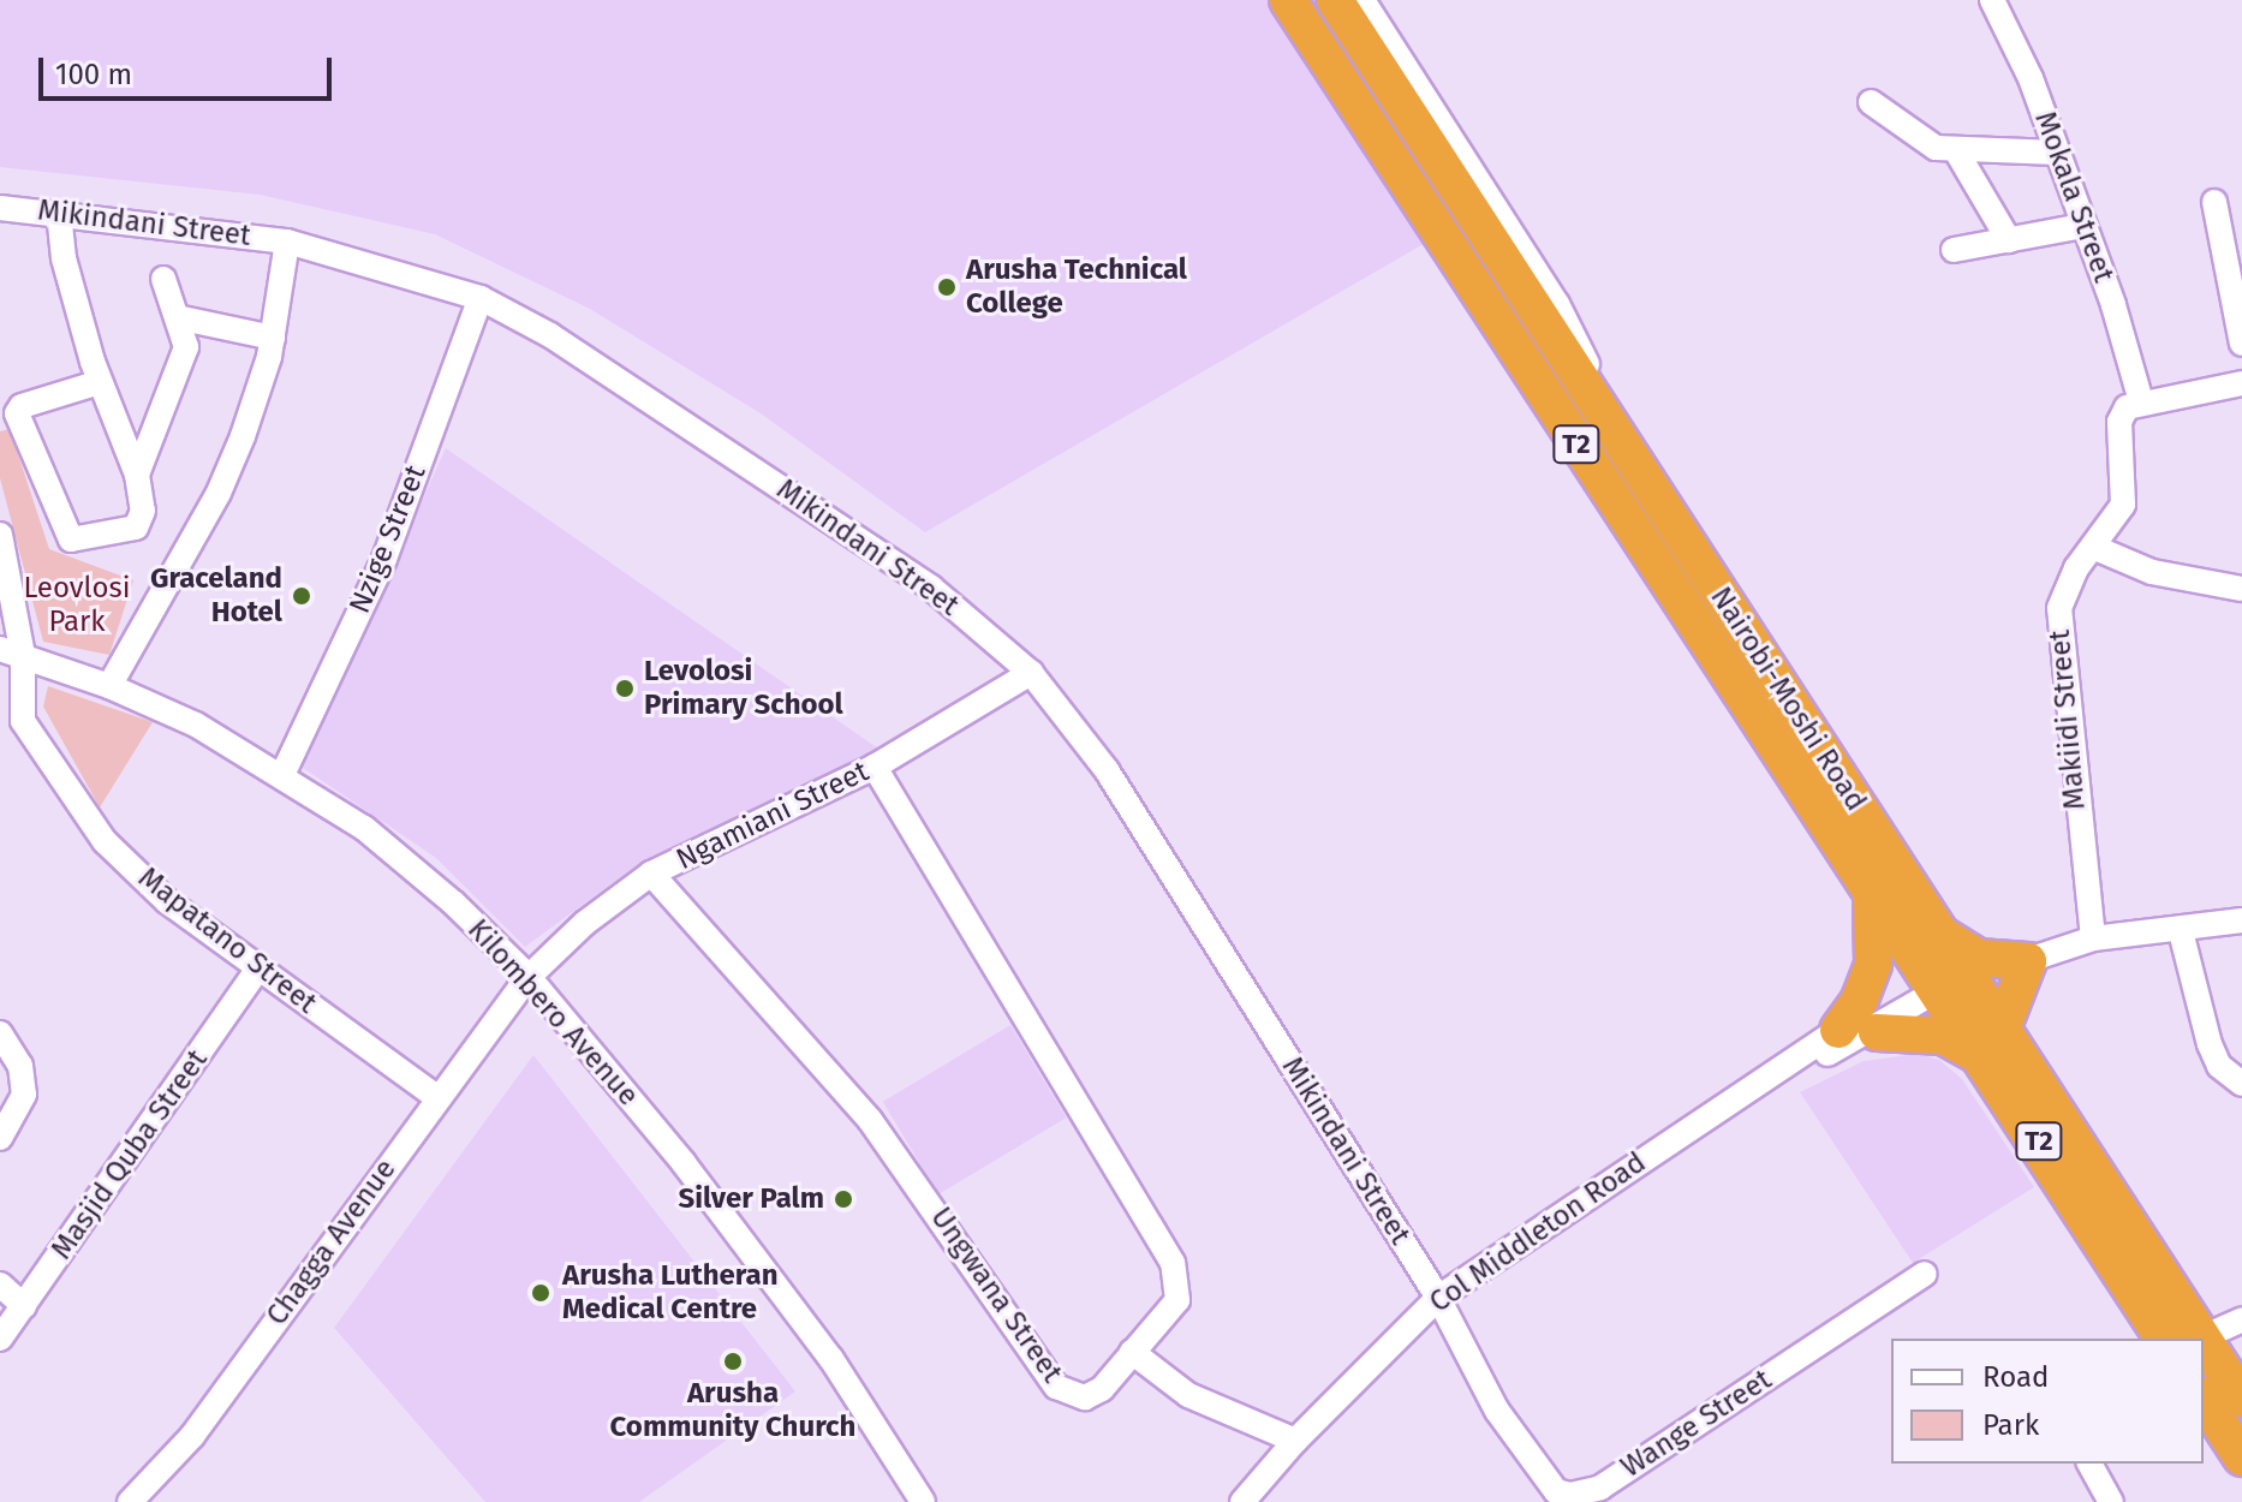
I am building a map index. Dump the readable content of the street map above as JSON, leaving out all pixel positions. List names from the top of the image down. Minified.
{"streets":{"highway":["T2","Nairobi-Moshi Road"],"street":["Mokala Street","Mikindani Street","Nzige Street","Makiidi Street","Ngamiani Street","Mapatano Street","Kilombero Avenue","Masjid Quba Street","Col Middleton Road","Chagga Avenue","Ungwana Street","Wange Street"]},"crossings":[["Mokala Street","Makiidi Street"],["Mikindani Street","Nzige Street"],["Mikindani Street","Ngamiani Street"],["Mikindani Street","Col Middleton Road"],["Mikindani Street","Wange Street"],["Nzige Street","Kilombero Avenue"],["Nairobi-Moshi Road","Col Middleton Road"],["Ngamiani Street","Kilombero Avenue"],["Ngamiani Street","Chagga Avenue"],["Ngamiani Street","Ungwana Street"],["Mapatano Street","Masjid Quba Street"],["Mapatano Street","Chagga Avenue"],["Kilombero Avenue","Chagga Avenue"],["Col Middleton Road","Wange Street"]],"parks":["Leovlosi Park"],"places":["Arusha Technical College","Graceland Hotel","Levolosi Primary School","Silver Palm","Arusha Lutheran Medical Centre","Arusha Community Church"],"legend":["Road","Park"],"scale_bar":"100 m"}
